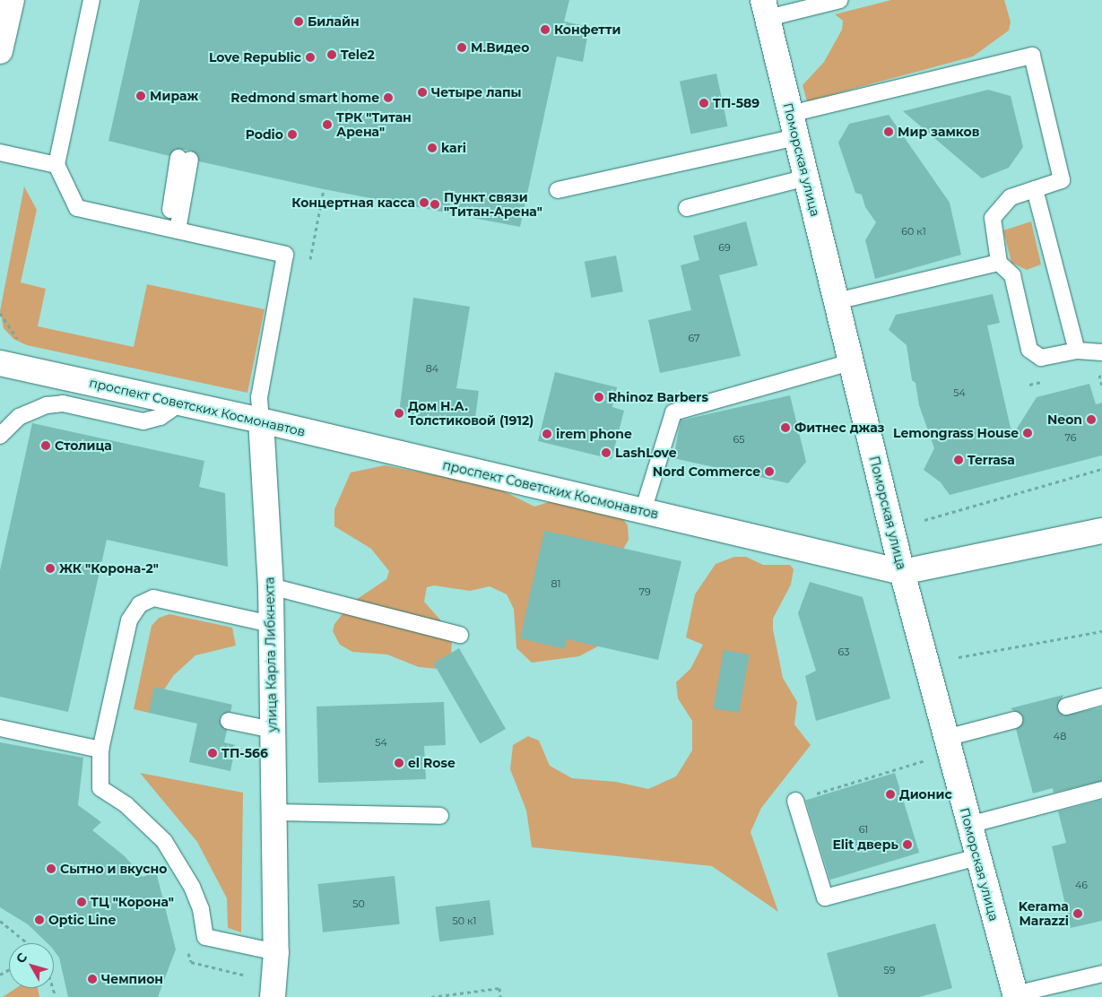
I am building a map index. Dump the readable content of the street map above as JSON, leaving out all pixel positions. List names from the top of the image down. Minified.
{"streets":{"street":["Поморская улица","проспект Советских Космонавтов","улица Карла Либкнехта"]},"crossings":[["Поморская улица","проспект Советских Космонавтов"],["проспект Советских Космонавтов","улица Карла Либкнехта"]],"places":["Билайн","Конфетти","М.Видео","Tele2","Love Republic","Четыре лапы","Мираж","Redmond smart home","ТП-589","ТРК \"Титан Арена\"","Мир замков","Podio","kari","Концертная касса","Пункт связи \"Титан-Арена\"","Rhinoz Barbers","Дом Н.А. Толстиковой (1912)","Neon","Фитнес джаз","Lemongrass House","irem phone","Столица","LashLove","Terrasa","Nord Commerce","ЖК \"Корона-2\"","ТП-566","el Rose","Дионис","Elit дверь","Сытно и вкусно","ТЦ \"Корона\"","Kerama Marazzi","Optic Line","Чемпион"],"house_numbers":["60 к1","69","67","84","54","76","65","81","79","63","48","54","61","46","50","50 к1","59"],"north":"top left"}
